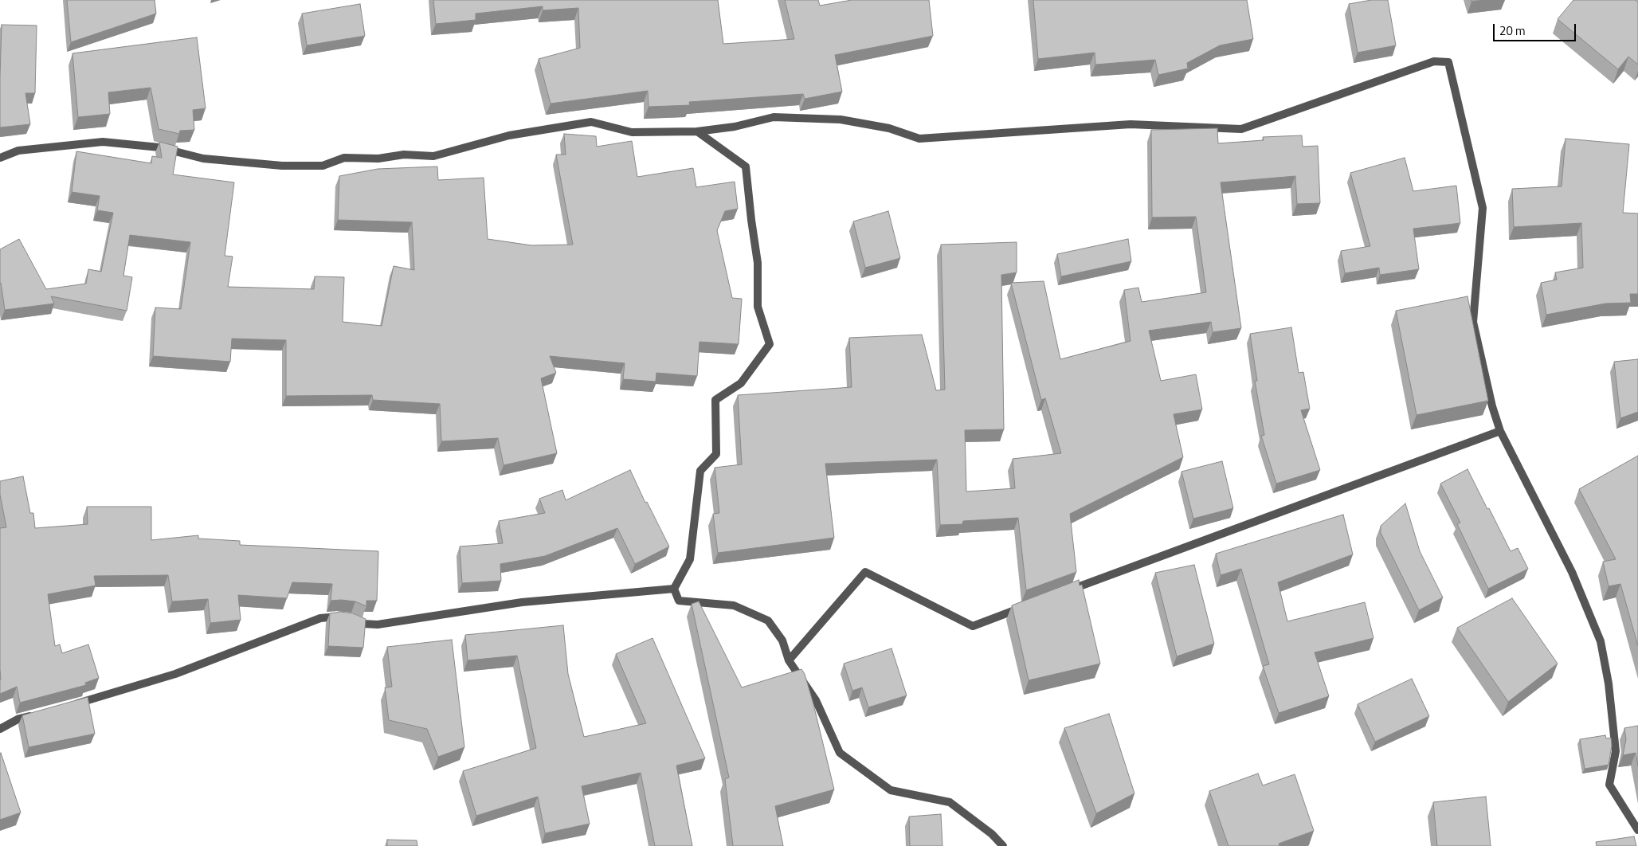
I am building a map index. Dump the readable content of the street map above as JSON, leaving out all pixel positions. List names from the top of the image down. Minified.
{"scale_bar":"20 m"}
